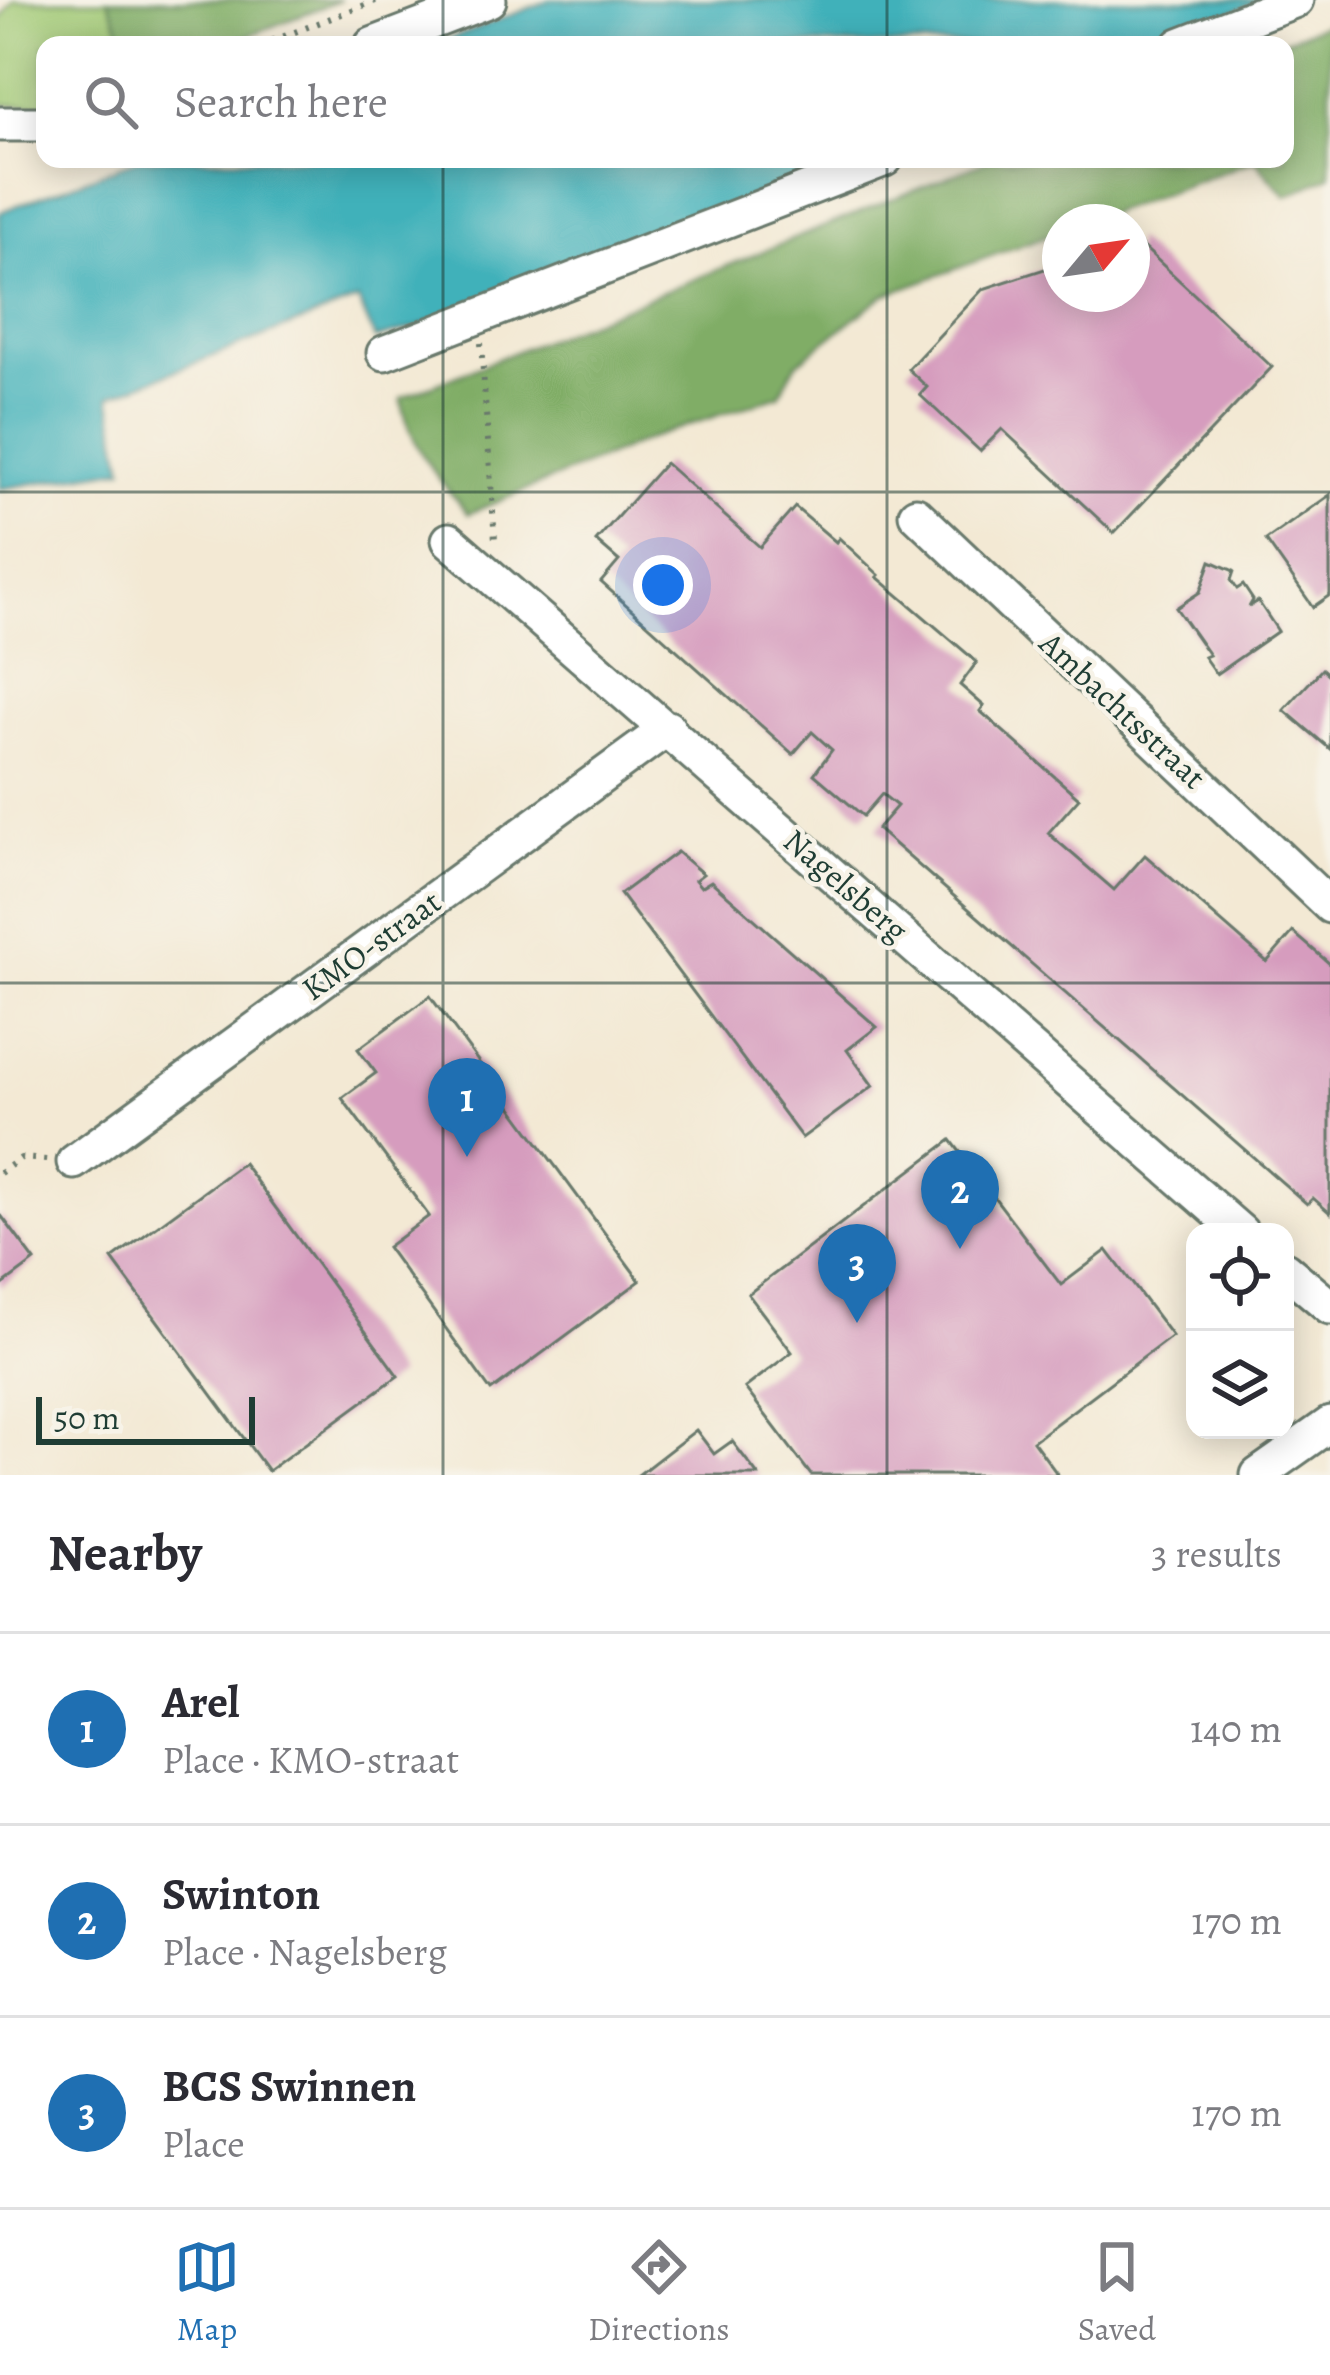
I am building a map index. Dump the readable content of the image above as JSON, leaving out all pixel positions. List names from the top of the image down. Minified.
{"streets":{"street":["Ambachtsstraat","Nagelsberg","KMO-straat"]},"crossings":[["Nagelsberg","KMO-straat"]],"scale_bar":"50 m","north":"top right","page":{"search":"Search here","pins":["1","2","3"],"scale":"50 m","heading":["Nearby","3 results"],"list":[{"mark":"1","name":"Arel","note":"Place · KMO-straat","value":"140 m"},{"mark":"2","name":"Swinton","note":"Place · Nagelsberg","value":"170 m"},{"mark":"3","name":"BCS Swinnen","note":"Place","value":"170 m"}],"nav":["Map","Directions","Saved"]}}
